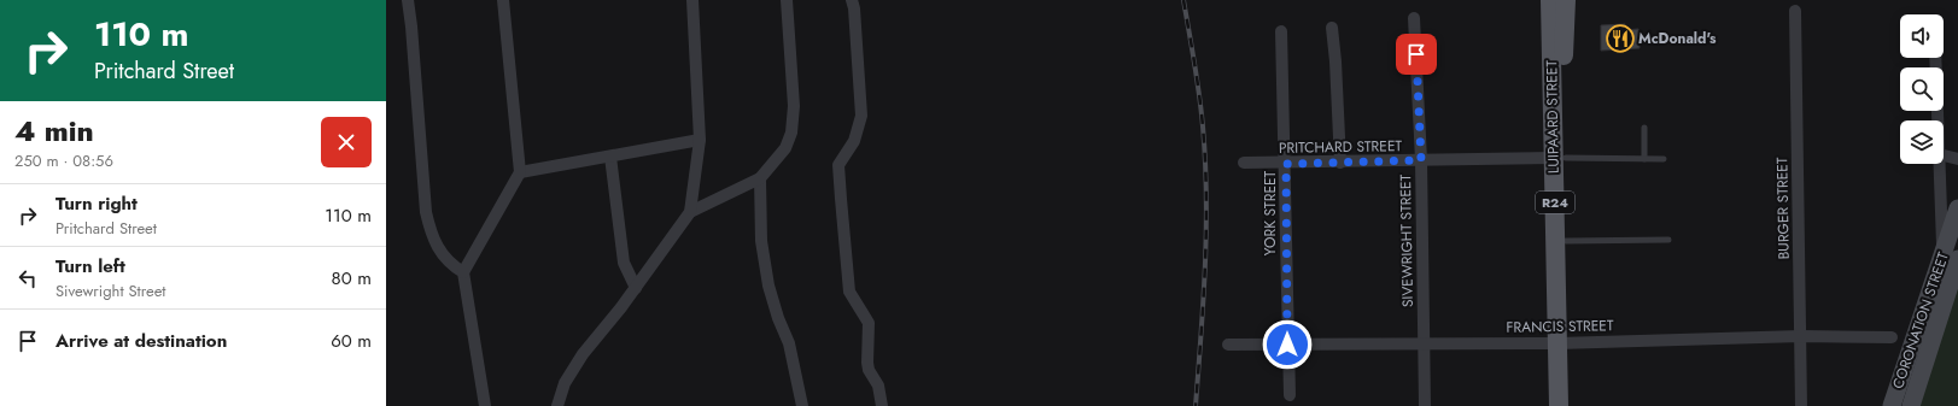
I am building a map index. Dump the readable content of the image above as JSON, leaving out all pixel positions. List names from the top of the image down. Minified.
{"streets":{"main road":["LUIPAARD STREET","R24","CORONATION STREET"],"street":["PRITCHARD STREET","BURGER STREET","YORK STREET","SIVEWRIGHT STREET","FRANCIS STREET"]},"crossings":[["LUIPAARD STREET","PRITCHARD STREET"],["LUIPAARD STREET","FRANCIS STREET"],["PRITCHARD STREET","YORK STREET"],["PRITCHARD STREET","SIVEWRIGHT STREET"],["BURGER STREET","FRANCIS STREET"],["YORK STREET","FRANCIS STREET"],["SIVEWRIGHT STREET","FRANCIS STREET"]],"places":{"restaurant":["McDonald's"]},"page":{"turn":["110 m","Pritchard Street"],"heading":["4 min","250 m · 08:56"],"list":[{"name":"Turn right","note":"Pritchard Street","value":"110 m"},{"name":"Turn left","note":"Sivewright Street","value":"80 m"},{"name":"Arrive at destination","value":"60 m"}]}}
